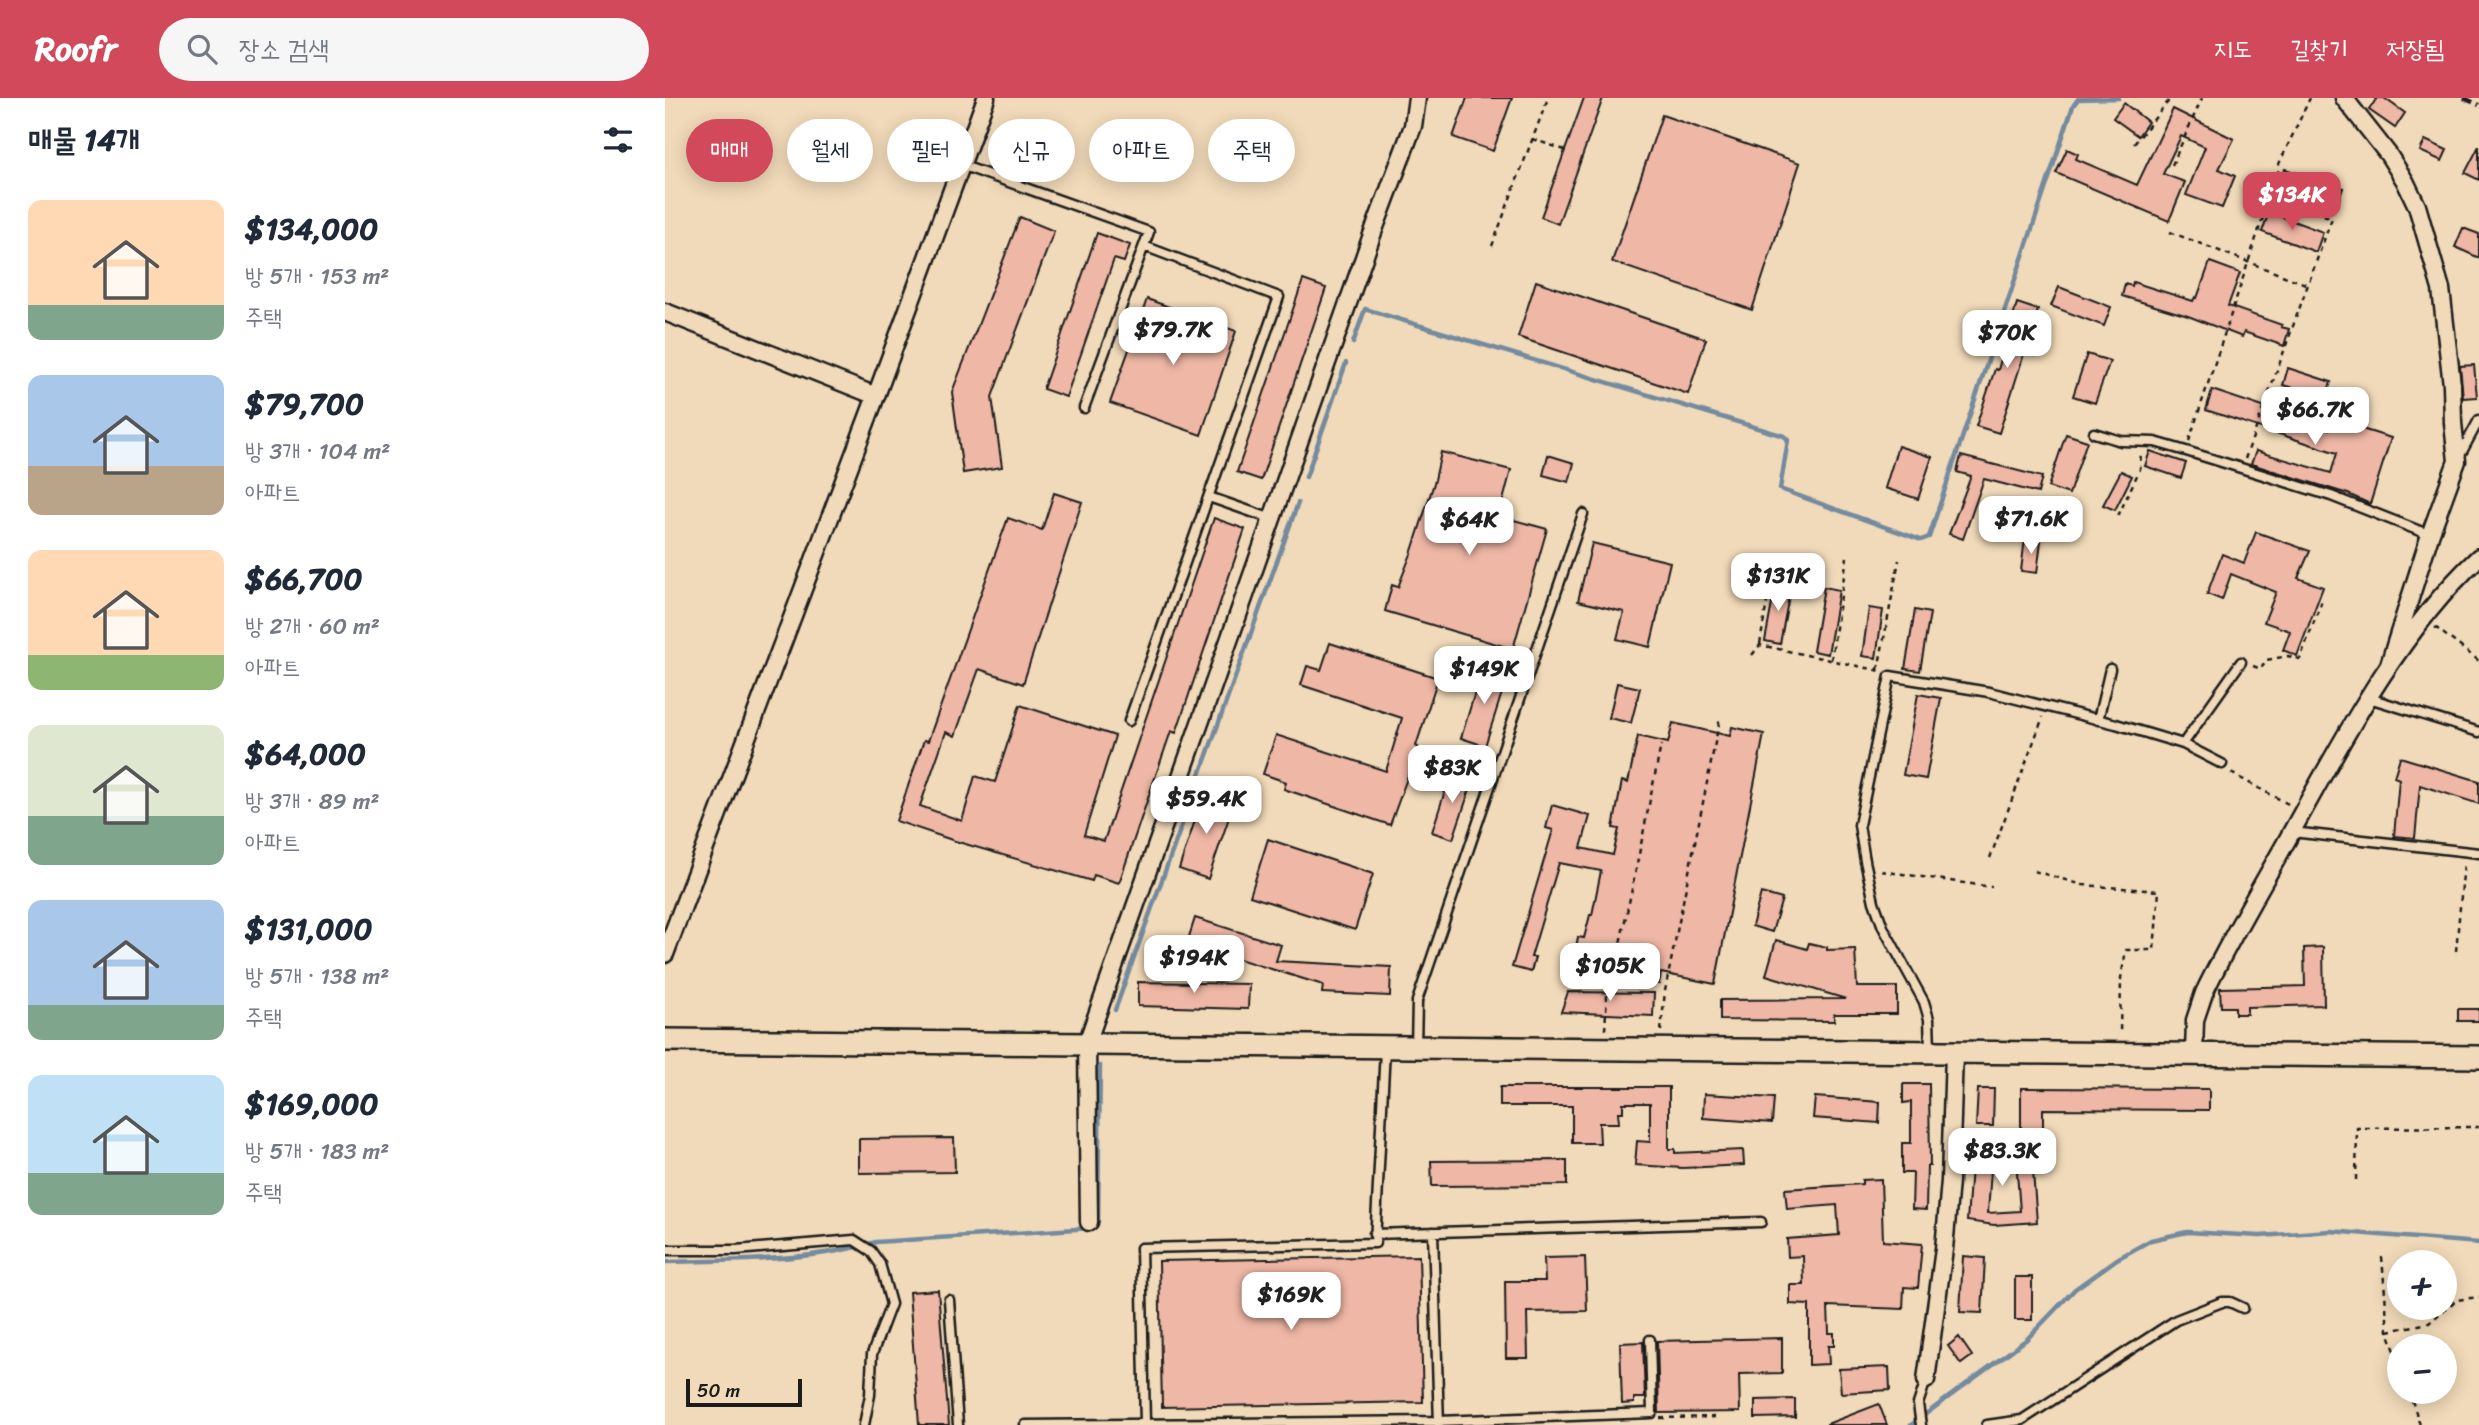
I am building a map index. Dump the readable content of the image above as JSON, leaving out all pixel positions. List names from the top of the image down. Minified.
{"scale_bar":"50 m","page":{"header":"Roofr","search":"장소 검색","nav":["지도","길찾기","저장됨"],"heading":"매물 14개","chip":["매매","월세","필터","신규","아파트","주택"],"price":["$134K","$79.7K","$70K","$66.7K","$71.6K","$64K","$131K","$149K","$83K","$59.4K","$194K","$105K","$83.3K","$169K"],"list":[{"name":"$134,000","note":"방 5개 · 153 m² · 주택"},{"name":"$79,700","note":"방 3개 · 104 m² · 아파트"},{"name":"$66,700","note":"방 2개 · 60 m² · 아파트"},{"name":"$64,000","note":"방 3개 · 89 m² · 아파트"},{"name":"$131,000","note":"방 5개 · 138 m² · 주택"},{"name":"$169,000","note":"방 5개 · 183 m² · 주택"}],"map_buttons":["+","−"],"scale":"50 m"}}
